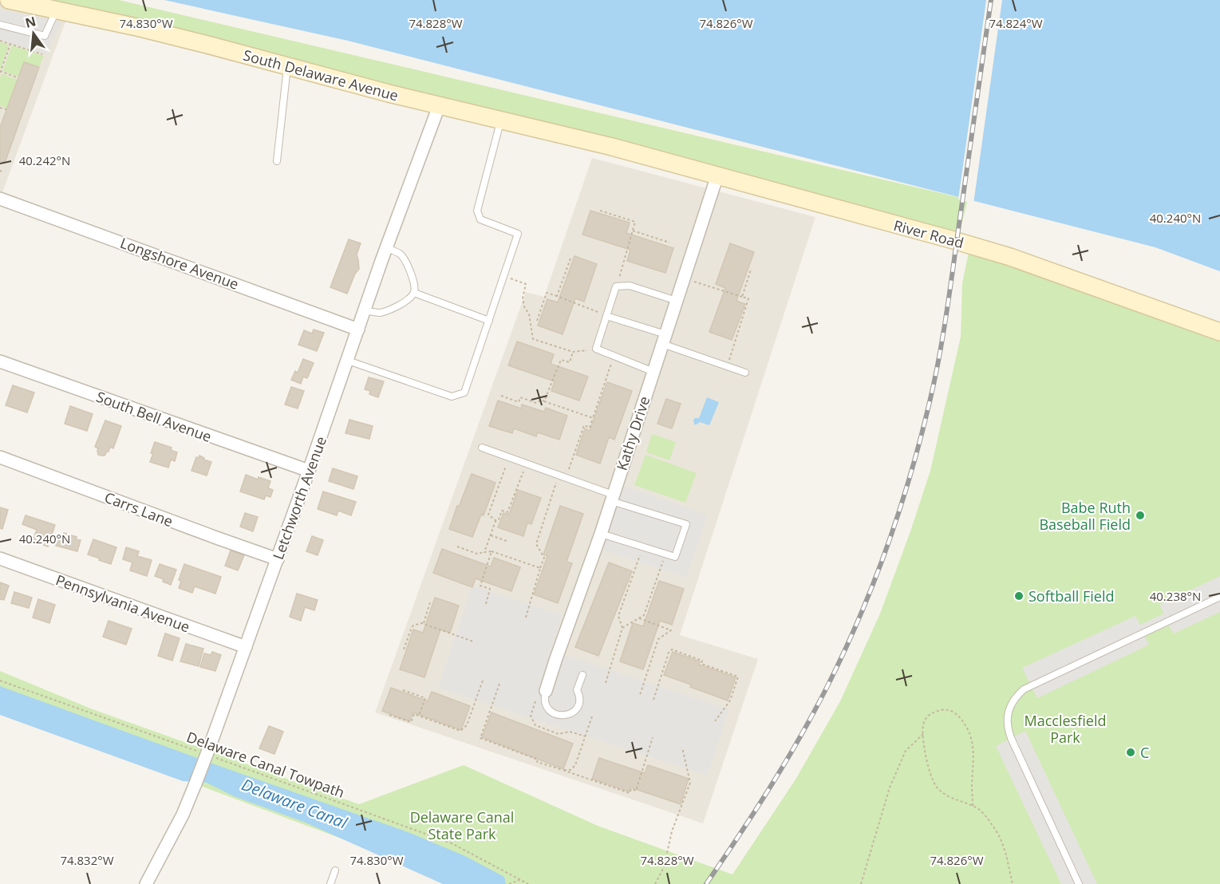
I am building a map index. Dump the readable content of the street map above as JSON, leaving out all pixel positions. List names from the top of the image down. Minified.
{"streets":{"main road":["South Delaware Avenue","River Road"],"street":["Longshore Avenue","South Bell Avenue","Kathy Drive","Letchworth Avenue","Carrs Lane","Pennsylvania Avenue"],"path":["Delaware Canal Towpath"]},"crossings":[["South Delaware Avenue","River Road"],["South Delaware Avenue","Letchworth Avenue"],["River Road","Kathy Drive"],["Longshore Avenue","Letchworth Avenue"],["South Bell Avenue","Letchworth Avenue"],["Letchworth Avenue","Carrs Lane"],["Letchworth Avenue","Pennsylvania Avenue"]],"water":["Delaware Canal"],"parks":["Macclesfield Park","Delaware Canal State Park"],"places":["Babe Ruth Baseball Field","Softball Field","C"],"north":"top","coordinates":["74.830°W","74.828°W","74.826°W","74.824°W","40.242°N","40.240°N","40.238°N","74.832°W"]}
